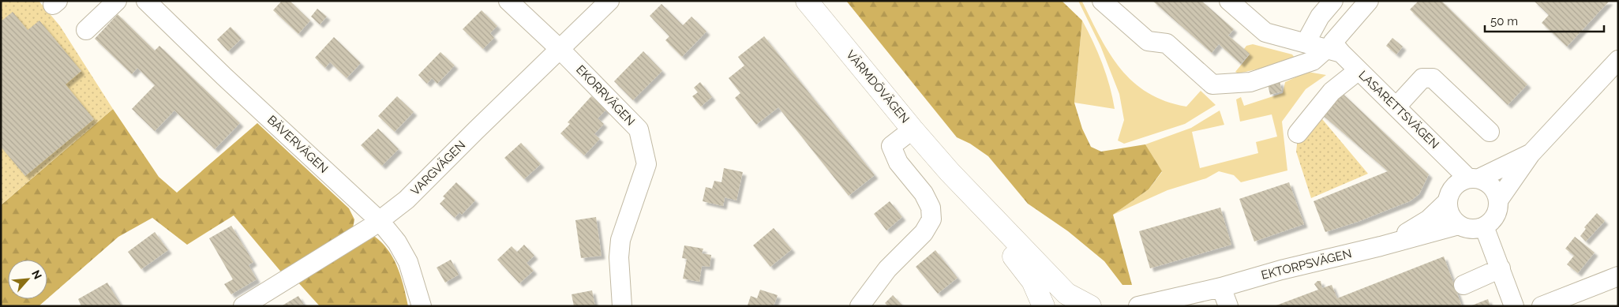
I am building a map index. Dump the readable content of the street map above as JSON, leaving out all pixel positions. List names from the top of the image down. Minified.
{"streets":{"main road":["VÄRMDÖVÄGEN"],"street":["EKORRVÄGEN","LASARETTSVÄGEN","BÄVERVÄGEN","VARGVÄGEN","EKTORPSVÄGEN"]},"crossings":[["EKORRVÄGEN","VARGVÄGEN"],["LASARETTSVÄGEN","EKTORPSVÄGEN"],["BÄVERVÄGEN","VARGVÄGEN"]],"scale_bar":"50 m","north":"top right"}
